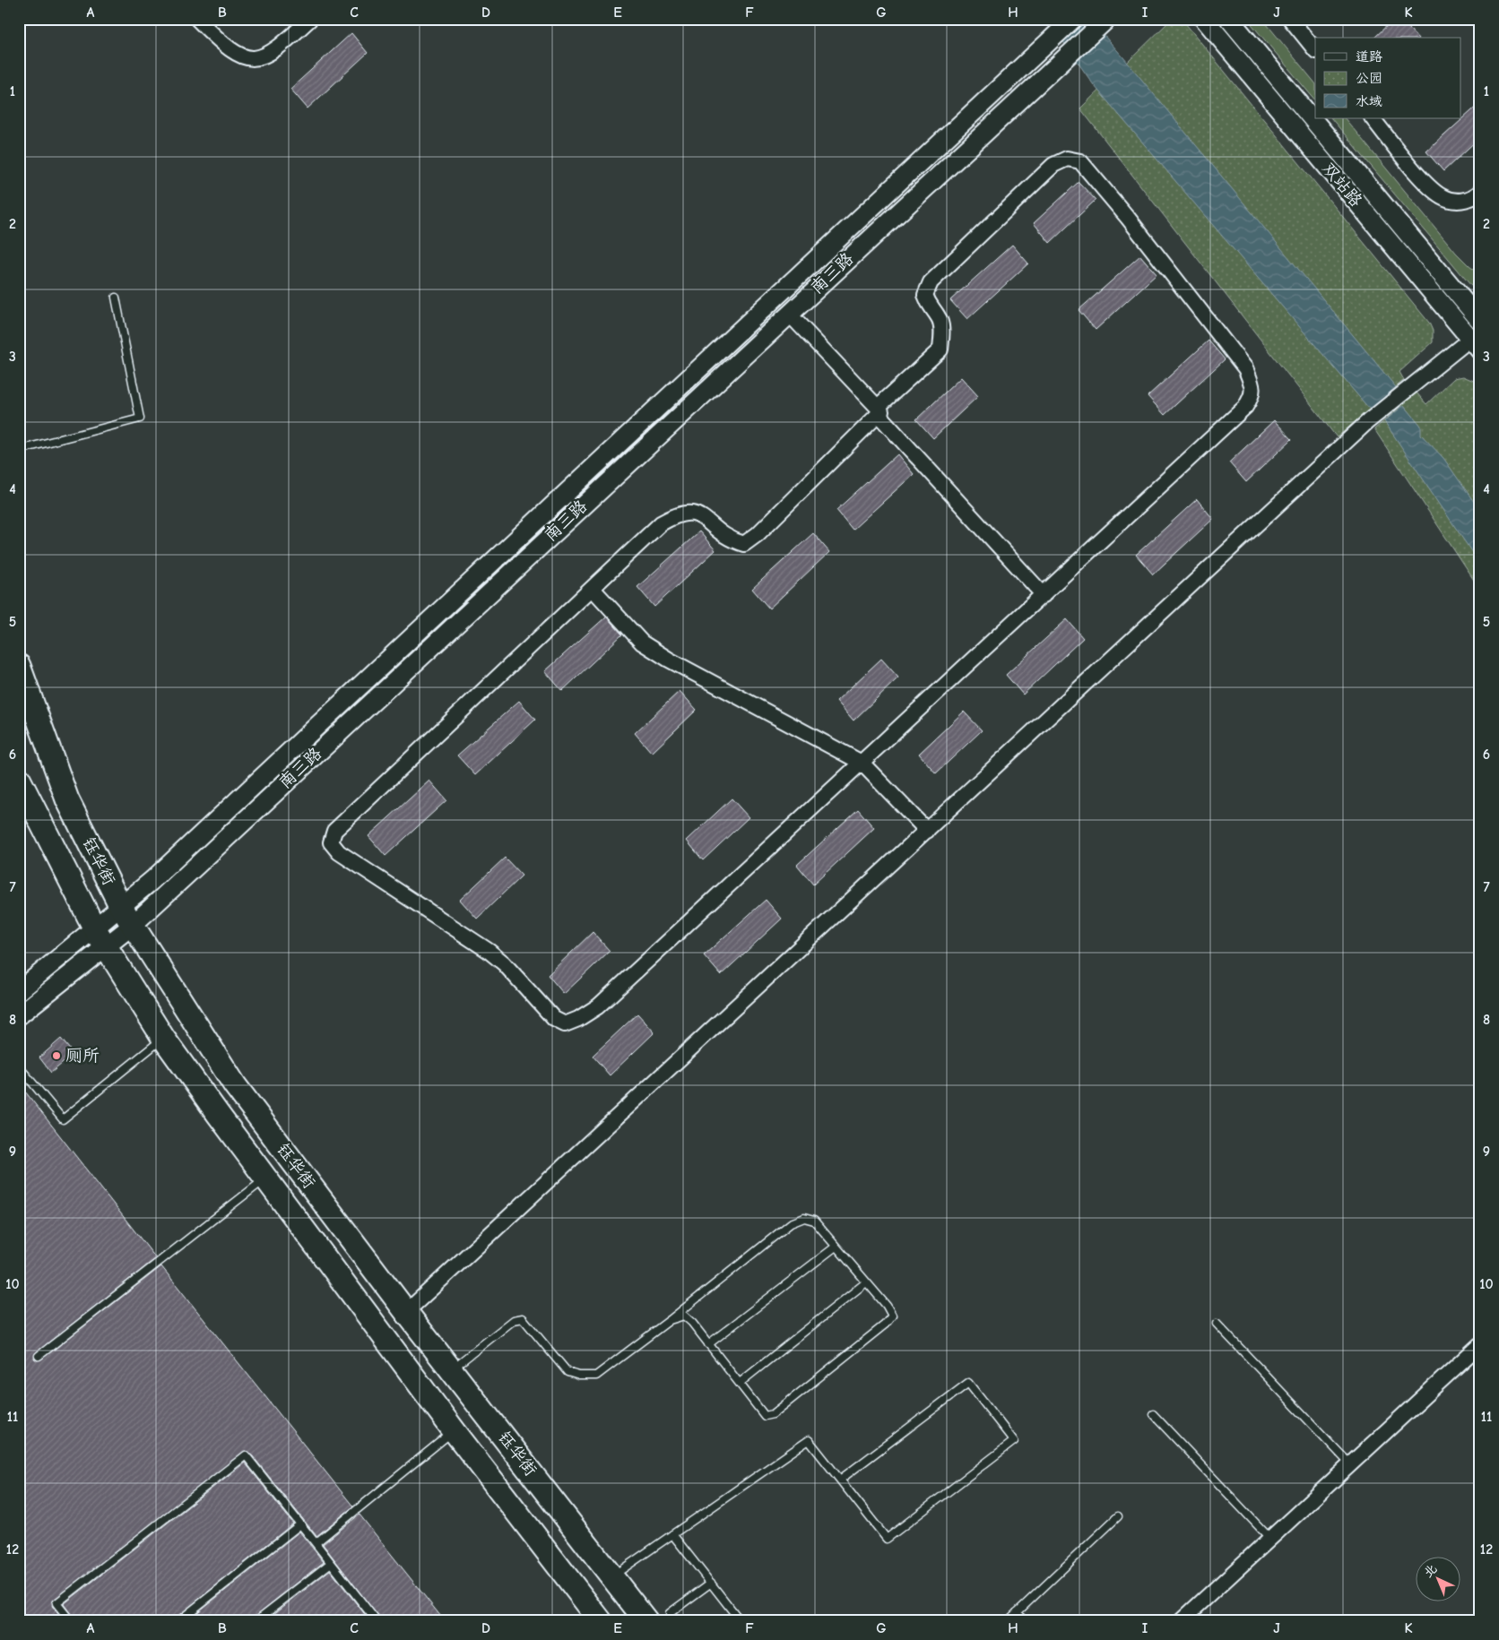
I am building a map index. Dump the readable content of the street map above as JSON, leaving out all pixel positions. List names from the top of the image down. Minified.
{"streets":{"main road":["钰华街"],"street":["双站路","南三路"]},"crossings":[["南三路","钰华街"]],"places":["厕所"],"legend":["道路","公园","水域"],"north":"top left","grid":{"columns":["A","B","C","D","E","F","G","H","I","J","K"],"rows":["1","2","3","4","5","6","7","8","9","10","11","12"]}}
